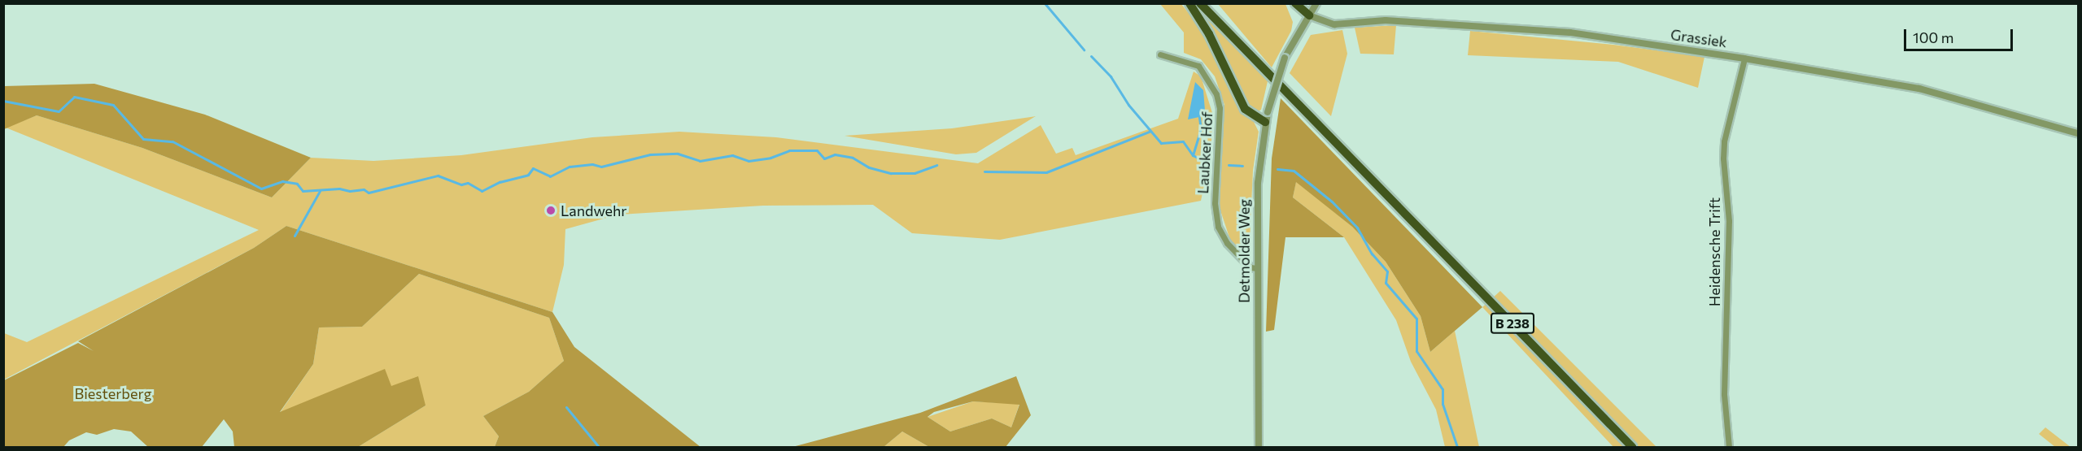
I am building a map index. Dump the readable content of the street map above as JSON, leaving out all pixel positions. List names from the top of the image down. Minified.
{"streets":{"main road":["B 238"],"street":["Grassiek","Laubker Hof","Detmolder Weg","Heidensche Trift"]},"crossings":[["Grassiek","Detmolder Weg"],["Grassiek","Heidensche Trift"],["Laubker Hof","Detmolder Weg"]],"parks":["Biesterberg"],"places":["Landwehr"],"scale_bar":"100 m"}
